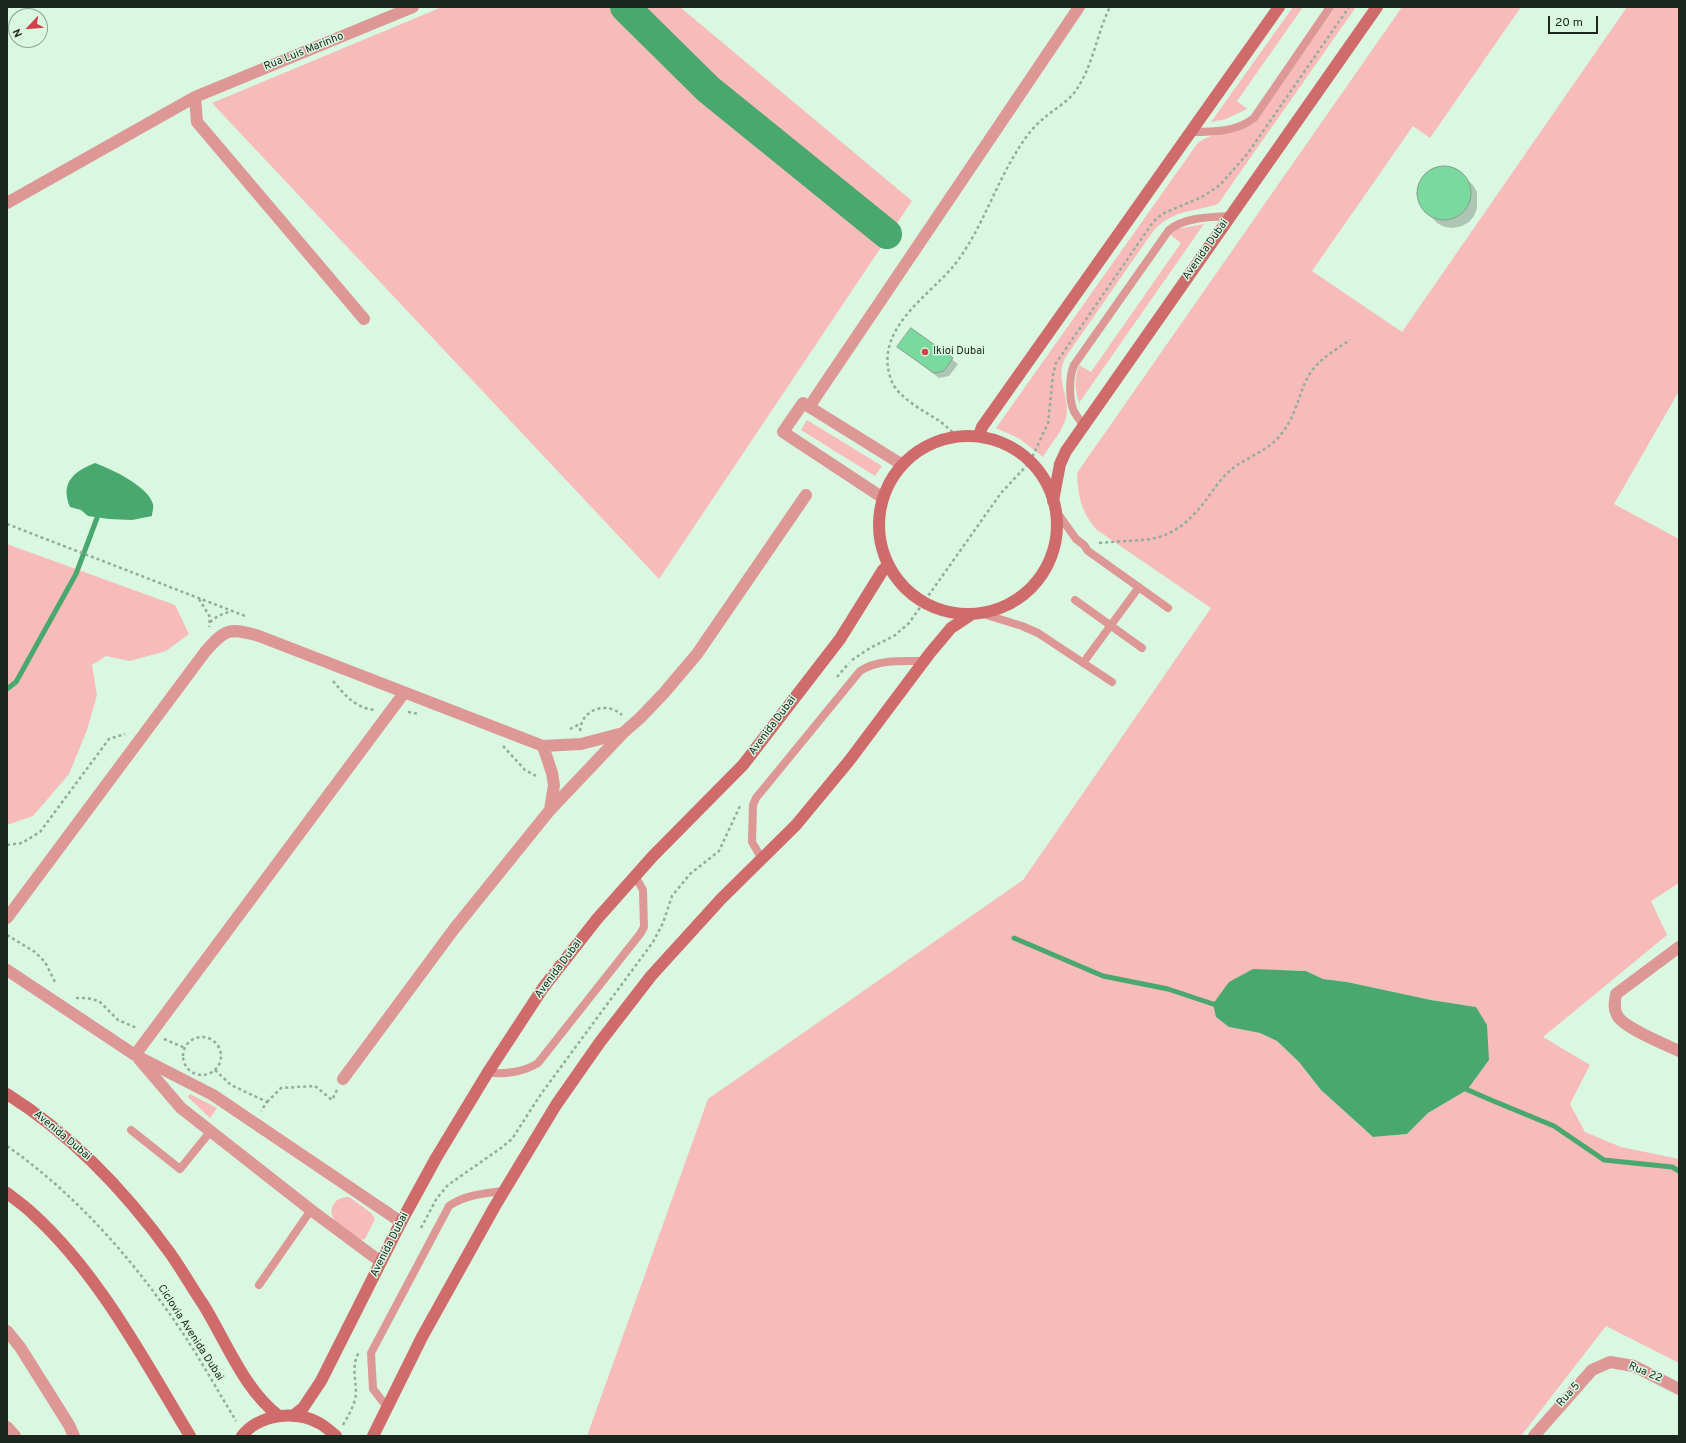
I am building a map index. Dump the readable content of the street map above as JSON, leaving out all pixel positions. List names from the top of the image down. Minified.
{"streets":{"street":["Rua Luis Marinho","Avenida Dubai","Rua 22","Rua 5"],"path":["Ciclovia Avenida Dubai"]},"crossings":[["Rua 22","Rua 5"]],"places":["Ikioi Dubai"],"scale_bar":"20 m","north":"bottom left"}
